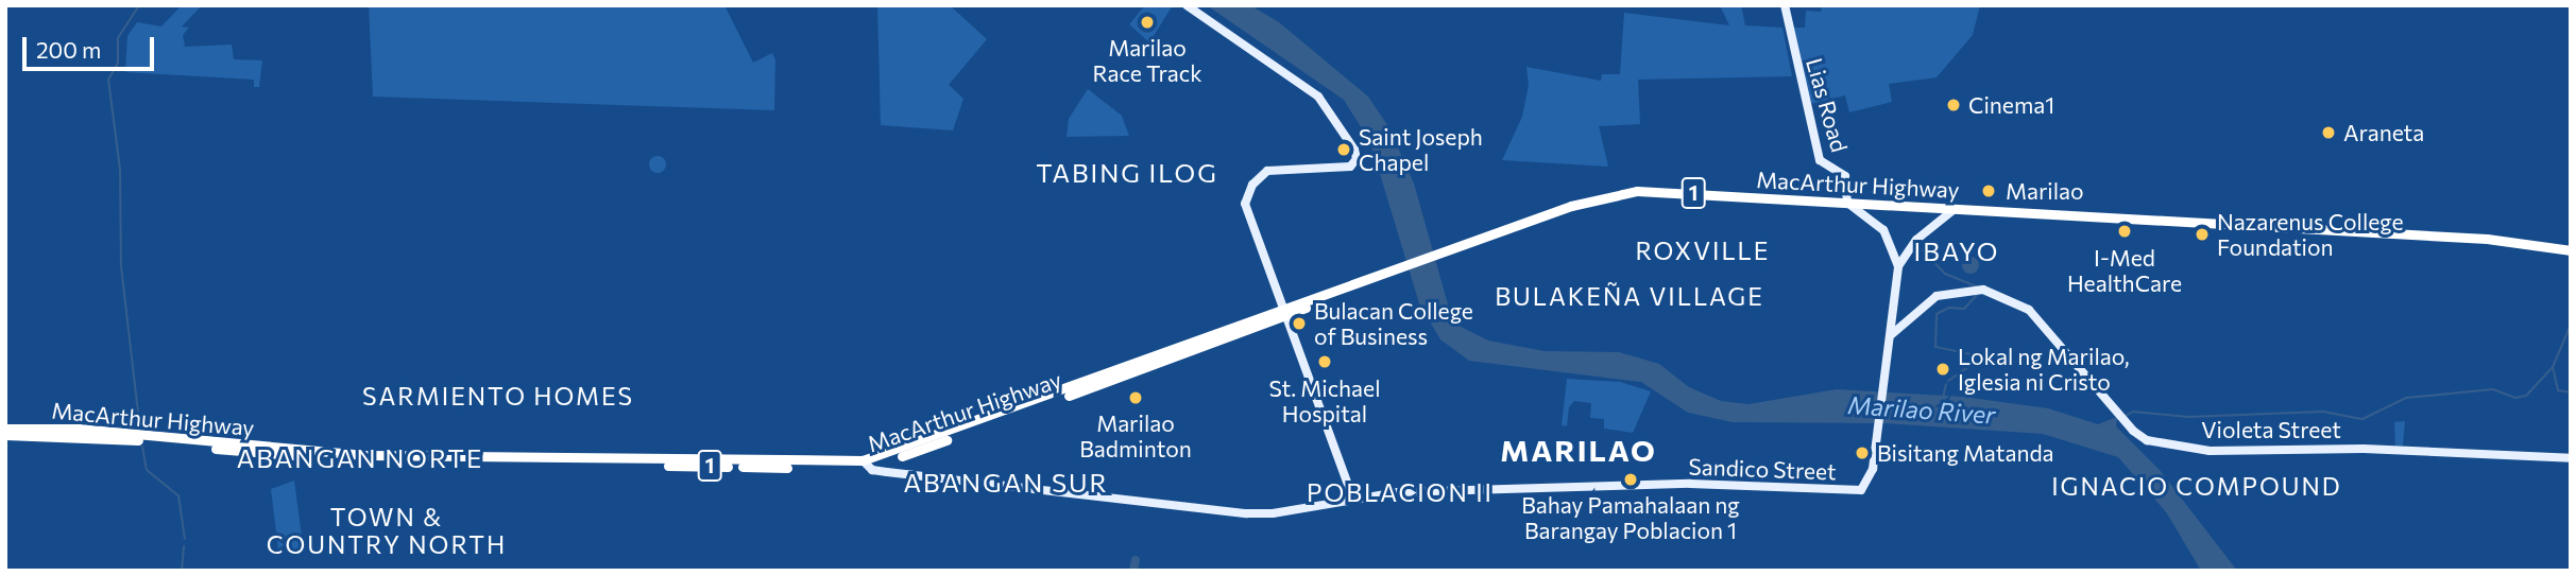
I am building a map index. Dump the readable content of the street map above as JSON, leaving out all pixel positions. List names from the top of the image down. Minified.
{"streets":{"highway":["MacArthur Highway","1"],"main road":["Lias Road","Violeta Street","Sandico Street"]},"crossings":[["Lias Road","MacArthur Highway"],["Lias Road","Sandico Street"],["MacArthur Highway","Sandico Street"],["Violeta Street","Sandico Street"]],"districts":["TABING ILOG","ROXVILLE","IBAYO","BULAKEÑA VILLAGE","SARMIENTO HOMES","MARILAO","ABANGAN NORTE","ABANGAN SUR","IGNACIO COMPOUND","POBLACION II","TOWN & COUNTRY NORTH"],"water":["Marilao River"],"places":["Marilao Race Track","Cinema1","Araneta","Saint Joseph Chapel","Marilao","I-Med HealthCare","Nazarenus College Foundation","Bulacan College of Business","St. Michael Hospital","Lokal ng Marilao, Iglesia ni Cristo","Marilao Badminton","Bisitang Matanda","Bahay Pamahalaan ng Barangay Poblacion 1"],"scale_bar":"200 m"}
